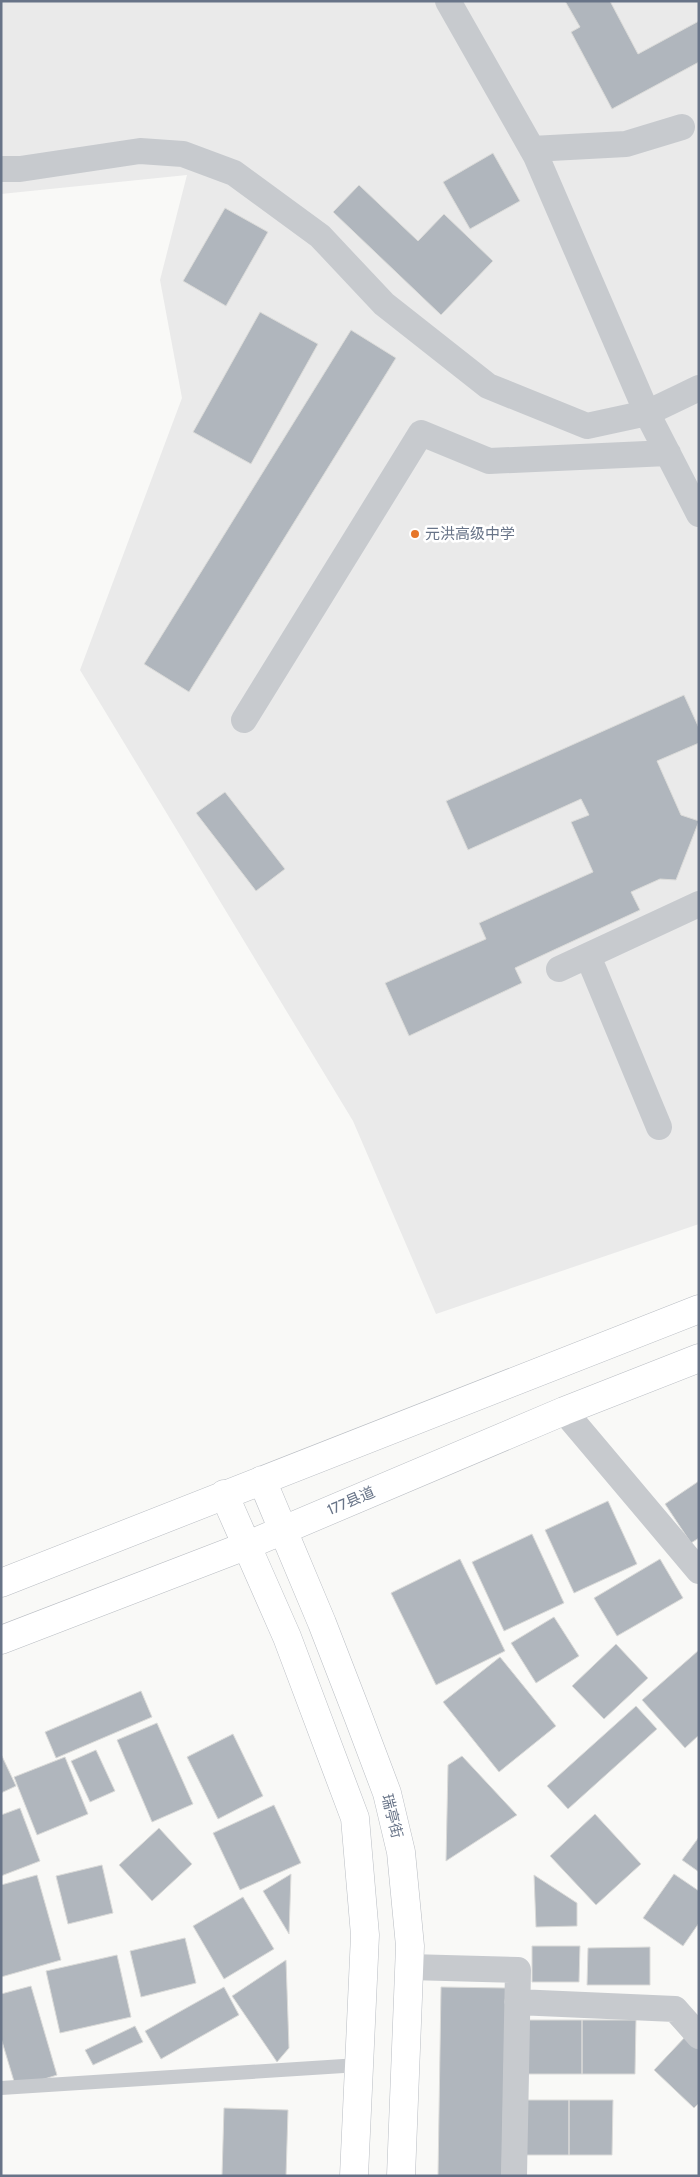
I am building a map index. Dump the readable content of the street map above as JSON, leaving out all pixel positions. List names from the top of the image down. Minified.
{"streets":{"main road":["177县道","瑞亭街"]},"crossings":[["177县道","瑞亭街"]],"places":["元洪高级中学"]}
